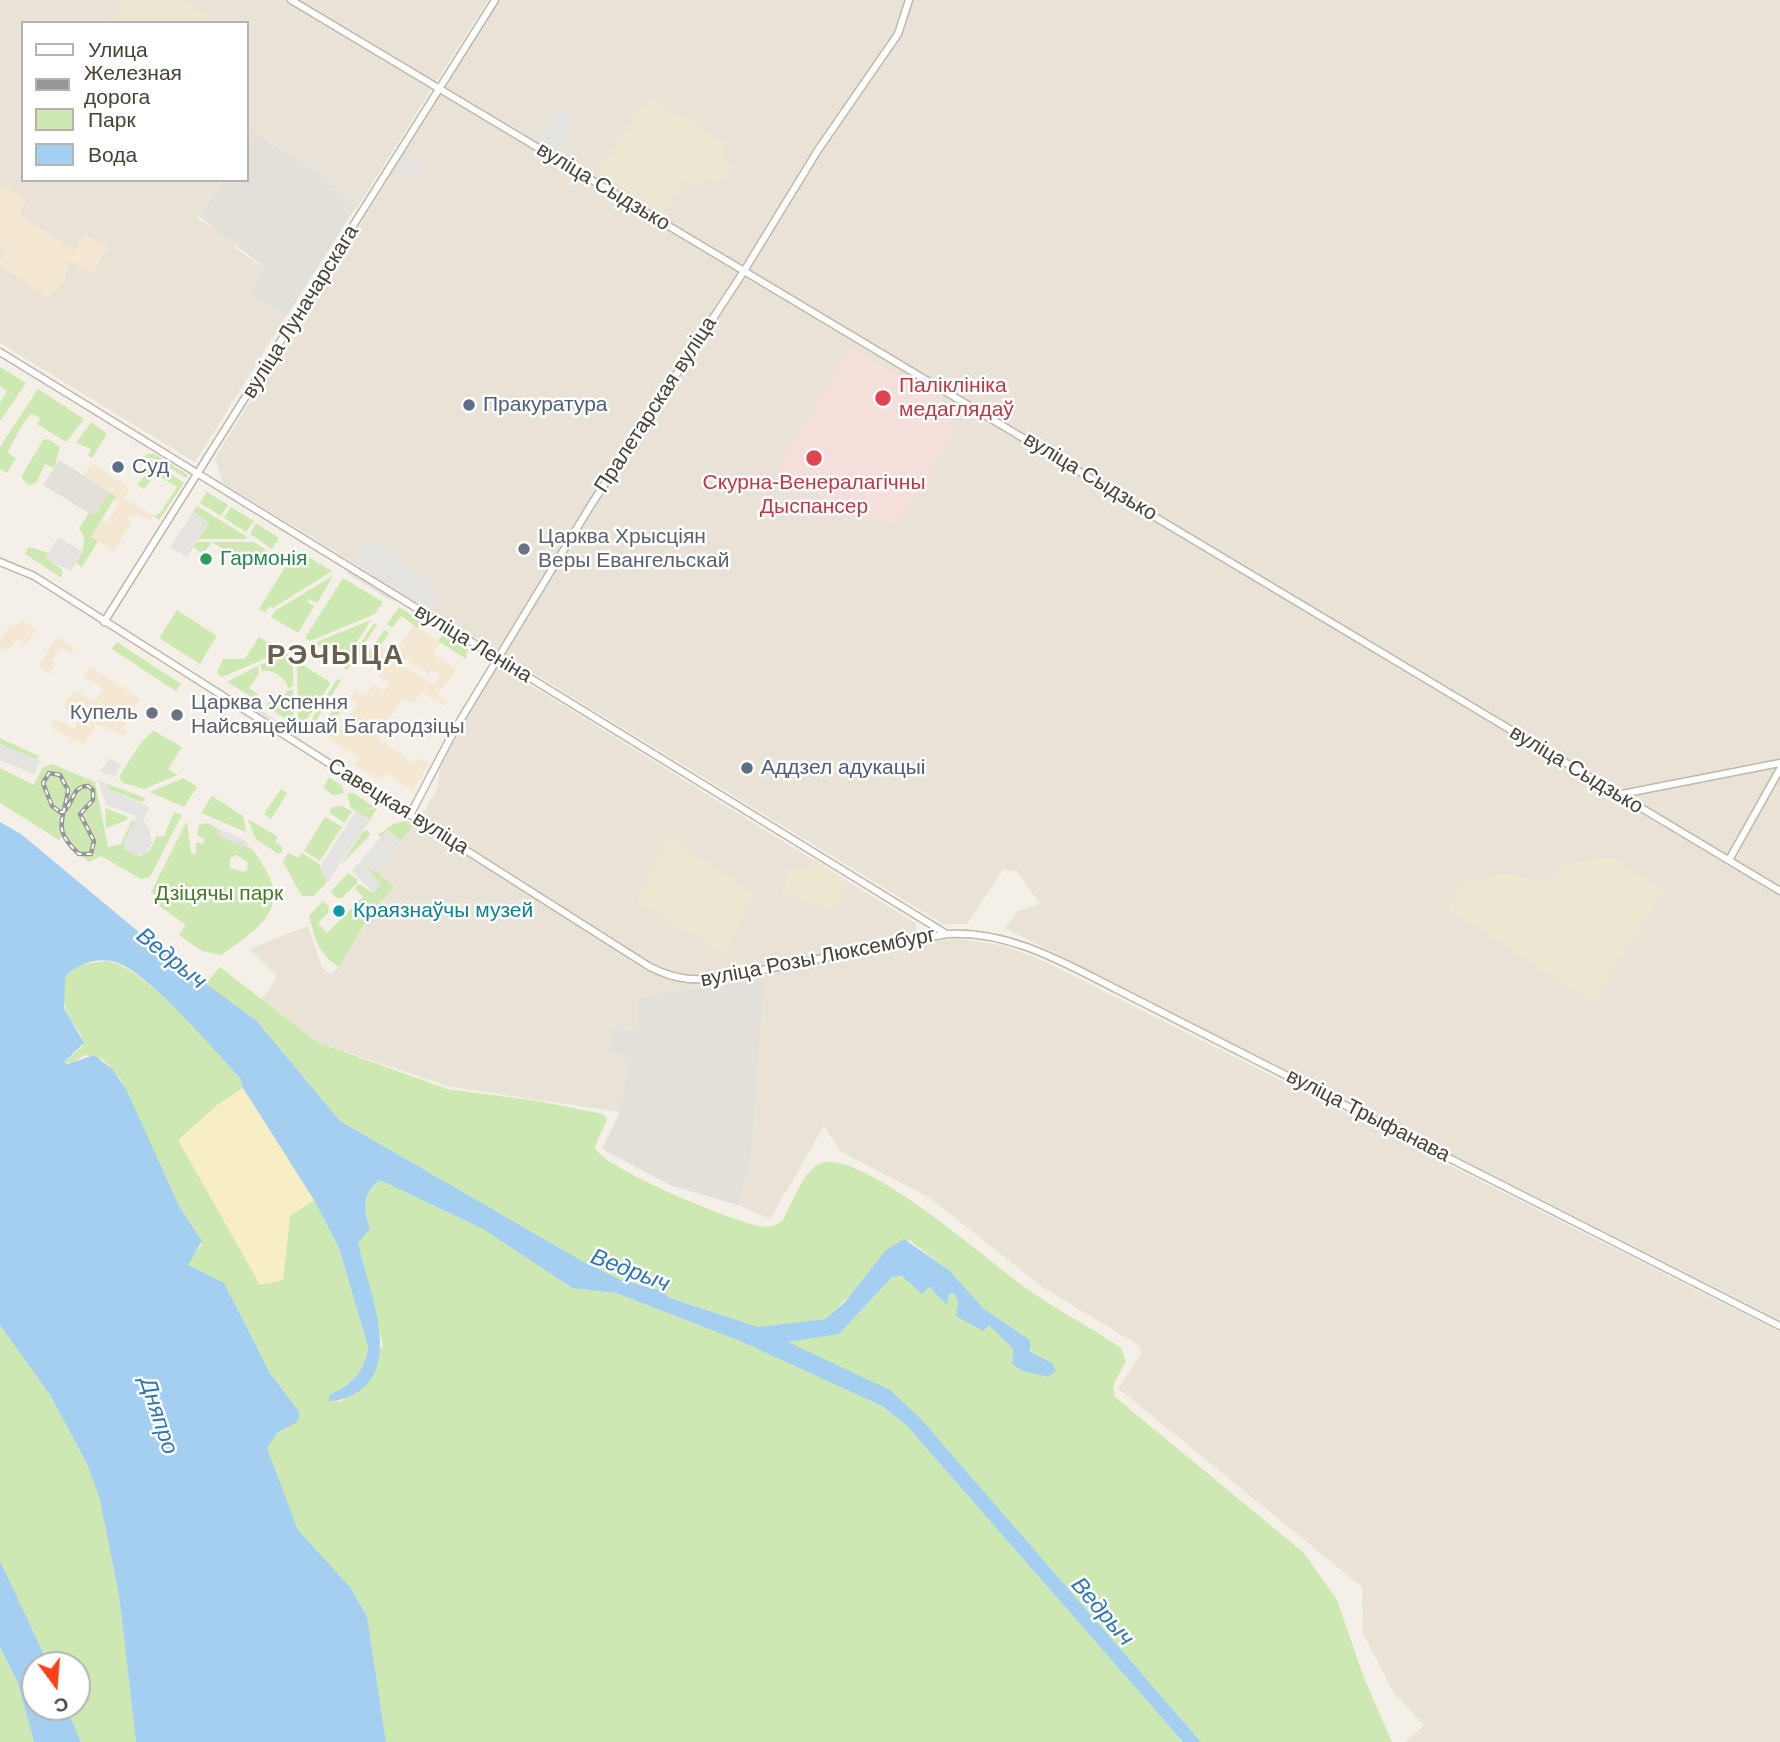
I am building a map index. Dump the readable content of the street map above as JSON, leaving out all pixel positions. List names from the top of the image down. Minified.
{"streets":{"street":["вуліца Сыдзько","вуліца Луначарскага","Пралетарская вуліца","вуліца Леніна","Савецкая вуліца","вуліца Розы Люксембург","вуліца Трыфанава"]},"crossings":[["вуліца Сыдзько","вуліца Луначарскага"],["вуліца Сыдзько","Пралетарская вуліца"],["вуліца Луначарскага","вуліца Леніна"],["вуліца Луначарскага","Савецкая вуліца"],["Пралетарская вуліца","вуліца Леніна"],["Пралетарская вуліца","Савецкая вуліца"],["вуліца Леніна","вуліца Розы Люксембург"],["вуліца Леніна","вуліца Трыфанава"],["Савецкая вуліца","вуліца Розы Люксембург"],["вуліца Розы Люксембург","вуліца Трыфанава"]],"districts":["РЭЧЫЦА"],"water":["Ведрыч","Дняпро"],"parks":["Дзіцячы парк"],"places":["Паліклініка медаглядаў","Пракуратура","Скурна-Венералагічны Дыспансер","Суд","Царква Хрысціян Веры Евангельскай","Гармонія","Купель","Царква Успення Найсвяцейшай Багародзіцы","Аддзел адукацыі","Краязнаўчы музей"],"legend":["Улица","Железная дорога","Парк","Вода"],"north":"bottom"}
